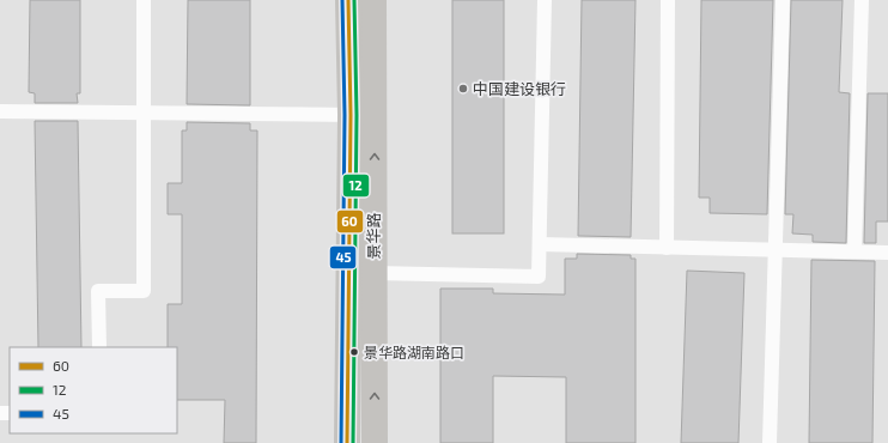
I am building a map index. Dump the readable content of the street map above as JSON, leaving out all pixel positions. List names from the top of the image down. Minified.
{"streets":{"main road":["景华路"]},"places":["中国建设银行","景华路湖南路口"],"lines":["transit line 60","transit line 12","transit line 45"],"legend":["60","12","45"]}
